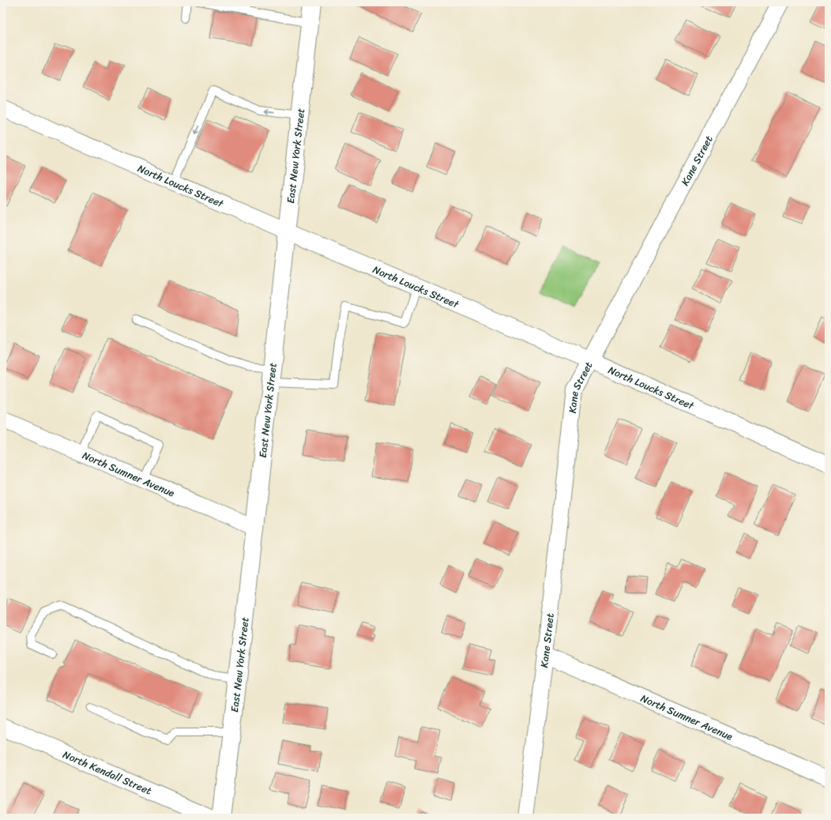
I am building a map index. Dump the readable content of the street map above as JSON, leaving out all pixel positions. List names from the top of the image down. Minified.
{"streets":{"main road":["East New York Street"],"street":["Kane Street","North Loucks Street","North Sumner Avenue","North Kendall Street"]},"crossings":[["East New York Street","North Loucks Street"],["East New York Street","North Sumner Avenue"],["Kane Street","North Loucks Street"],["Kane Street","North Sumner Avenue"]]}
